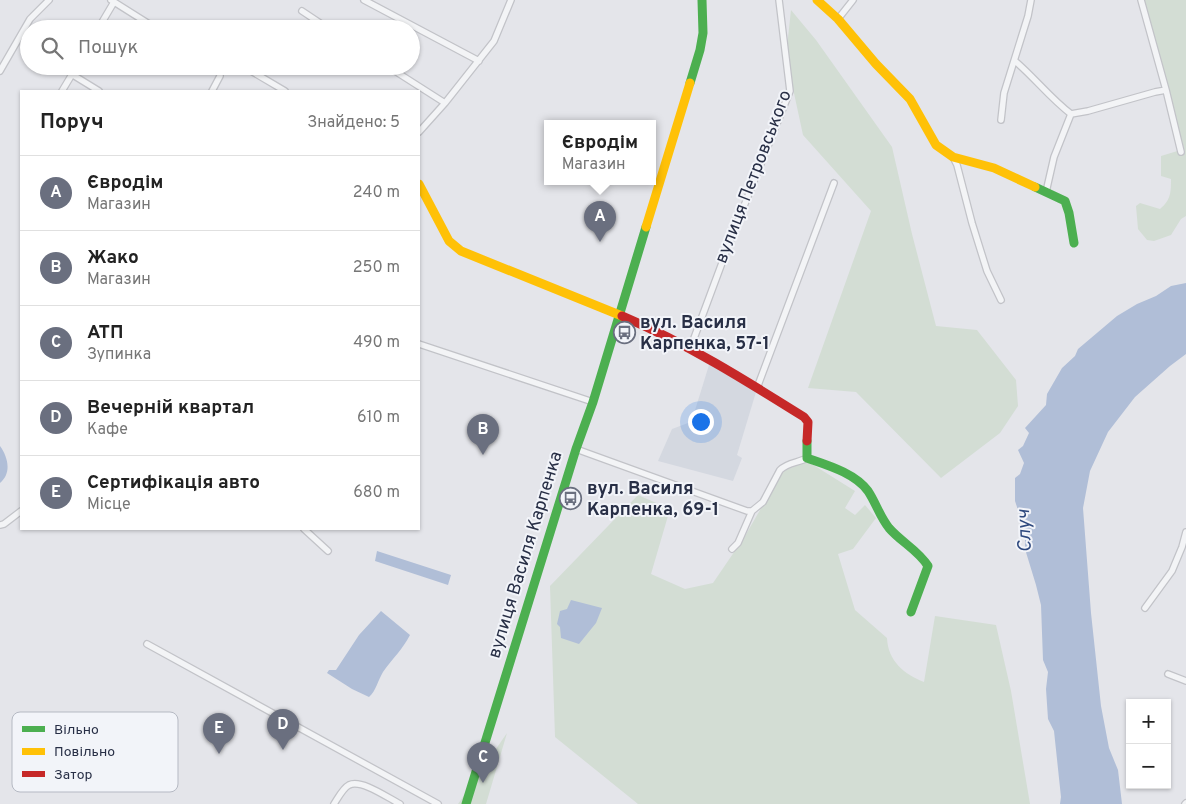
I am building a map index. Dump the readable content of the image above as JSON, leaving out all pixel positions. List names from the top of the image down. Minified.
{"streets":{"street":["вулиця Петровського","вулиця Василя Карпенка"]},"water":["Случ"],"places":{"bus stop":["вул. Василя Карпенка, 57-1","вул. Василя Карпенка, 69-1"]},"legend":["Вільно","Повільно","Затор"],"page":{"search":"Пошук","heading":["Поруч","Знайдено: 5"],"popup":["Євродім","Магазин"],"list":[{"mark":"A","name":"Євродім","note":"Магазин","value":"240 m"},{"mark":"B","name":"Жако","note":"Магазин","value":"250 m"},{"mark":"C","name":"АТП","note":"Зупинка","value":"490 m"},{"mark":"D","name":"Вечерній квартал","note":"Кафе","value":"610 m"},{"mark":"E","name":"Сертифікація авто","note":"Місце","value":"680 m"}],"pins":["A","B","D","E","C"],"map_buttons":["+","−"]}}
